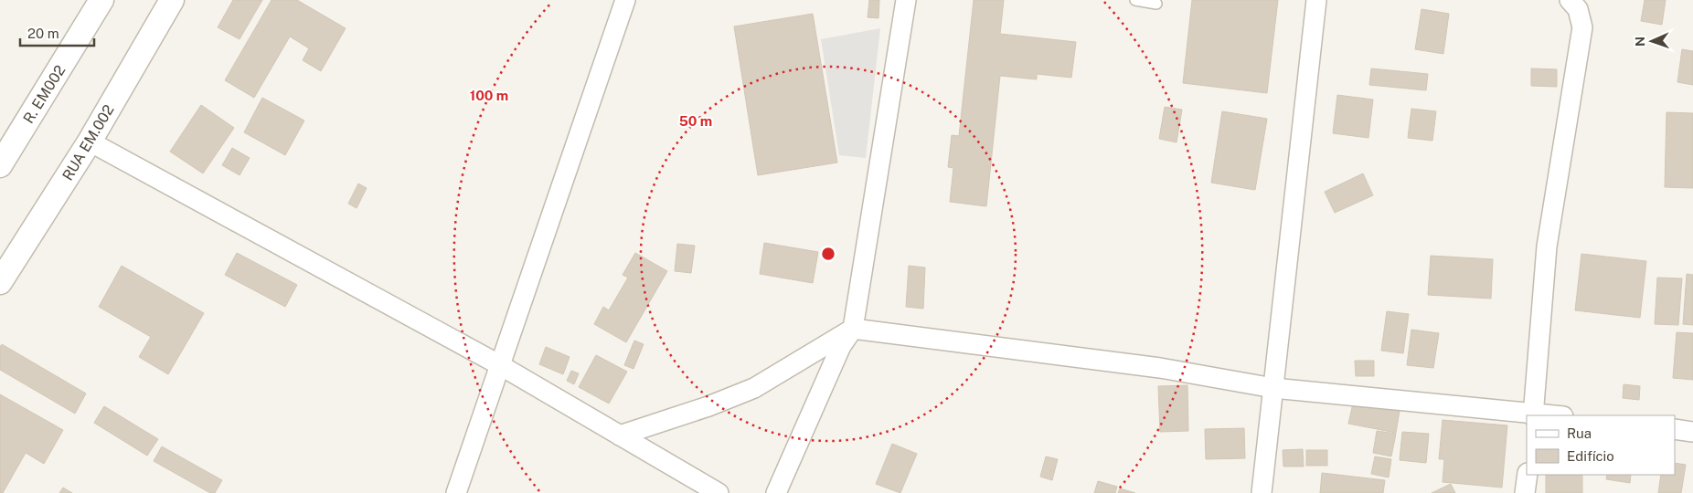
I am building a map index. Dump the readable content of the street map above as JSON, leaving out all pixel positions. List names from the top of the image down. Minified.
{"streets":{"street":["R. EM002","RUA EM.002"]},"legend":["Rua","Edifício"],"scale_bar":"20 m","north":"left","rings":["100 m","50 m"]}
